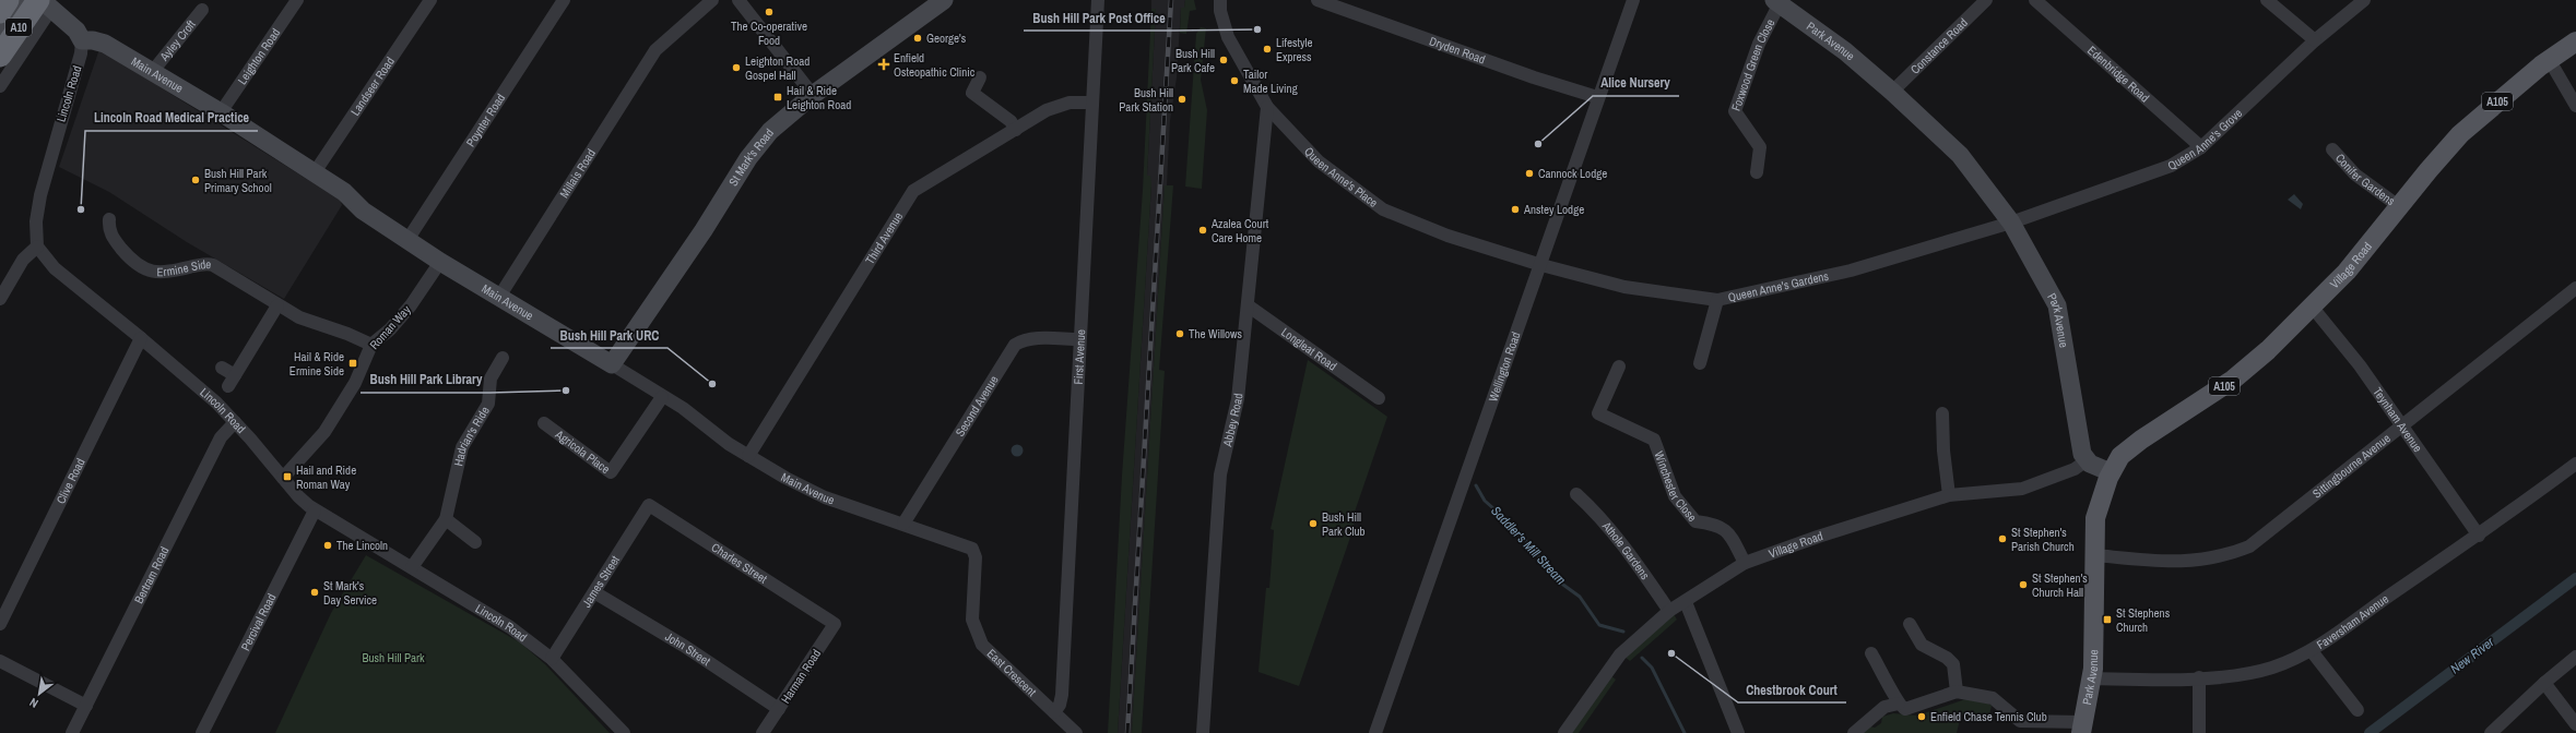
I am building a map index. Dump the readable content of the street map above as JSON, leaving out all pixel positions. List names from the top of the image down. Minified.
{"streets":{"highway":["A10"],"main road":["Park Avenue","A105","Village Road"],"street":["Ayley Croft","Constance Road","Dryden Road","Leighton Road","Foxwood Green Close","Main Avenue","Edenbridge Road","Landseer Road","Lincoln Road","Poynter Road","Queen Anne's Grove","St Mark's Road","Millais Road","Queen Anne's Place","Conifer Gardens","Third Avenue","Ermine Side","Queen Anne's Gardens","Roman Way","Longleat Road","First Avenue","Wellington Road","Second Avenue","Abbey Road","Teynham Avenue","Hadrian's Ride","Agricola Place","Sittingbourne Avenue","Clive Road","Winchester Close","Athole Gardens","Charles Street","Bertram Road","James Street","Percival Road","Faversham Avenue","John Street","East Crescent","Harman Road"]},"crossings":[["Ayley Croft","Main Avenue"],["Park Avenue","Constance Road"],["Park Avenue","Foxwood Green Close"],["Park Avenue","Queen Anne's Grove"],["Park Avenue","Village Road"],["Park Avenue","Queen Anne's Gardens"],["Park Avenue","Sittingbourne Avenue"],["Park Avenue","Faversham Avenue"],["Dryden Road","Wellington Road"],["Leighton Road","Main Avenue"],["Main Avenue","Landseer Road"],["Main Avenue","Lincoln Road"],["Main Avenue","Poynter Road"],["Main Avenue","St Mark's Road"],["Main Avenue","Millais Road"],["Main Avenue","Third Avenue"],["Main Avenue","Roman Way"],["Main Avenue","Second Avenue"],["Main Avenue","Agricola Place"],["Main Avenue","East Crescent"],["Edenbridge Road","Queen Anne's Grove"],["Lincoln Road","Roman Way"],["Lincoln Road","Hadrian's Ride"],["Lincoln Road","Clive Road"],["Lincoln Road","Bertram Road"],["Lincoln Road","James Street"],["Lincoln Road","Percival Road"],["Queen Anne's Grove","Queen Anne's Gardens"],["Queen Anne's Place","Queen Anne's Gardens"],["Queen Anne's Place","Wellington Road"],["Queen Anne's Place","Abbey Road"],["Conifer Gardens","Village Road"],["Third Avenue","First Avenue"],["Village Road","Teynham Avenue"],["Village Road","Winchester Close"],["Village Road","Athole Gardens"],["Ermine Side","Roman Way"],["Queen Anne's Gardens","Wellington Road"],["Longleat Road","Abbey Road"],["First Avenue","Second Avenue"],["First Avenue","East Crescent"],["Teynham Avenue","Sittingbourne Avenue"],["Teynham Avenue","Faversham Avenue"],["Charles Street","James Street"],["Charles Street","Harman Road"],["James Street","John Street"],["John Street","Harman Road"]],"water":["Saddler's Mill Stream","New River"],"parks":["Bush Hill Park"],"places":{"other":["The Co-operative Food","Bush Hill Park Post Office","George's","Lifestyle Express","Bush Hill Park Cafe","Leighton Road Gospel Hall","Tailor Made Living","Bush Hill Park Station","Alice Nursery","Cannock Lodge","Bush Hill Park Primary School","Lincoln Road Medical Practice","Anstey Lodge","Azalea Court Care Home","The Willows","Bush Hill Park URC","Bush Hill Park Library","Bush Hill Park Club","St Stephen's Parish Church","The Lincoln","St Stephen's Church Hall","St Mark's Day Service","Chestbrook Court","Enfield Chase Tennis Club"],"health":["Enfield Osteopathic Clinic"],"transit":["Hail & Ride Leighton Road","Hail & Ride Ermine Side","Hail and Ride Roman Way","St Stephens Church"]},"north":"bottom left"}
